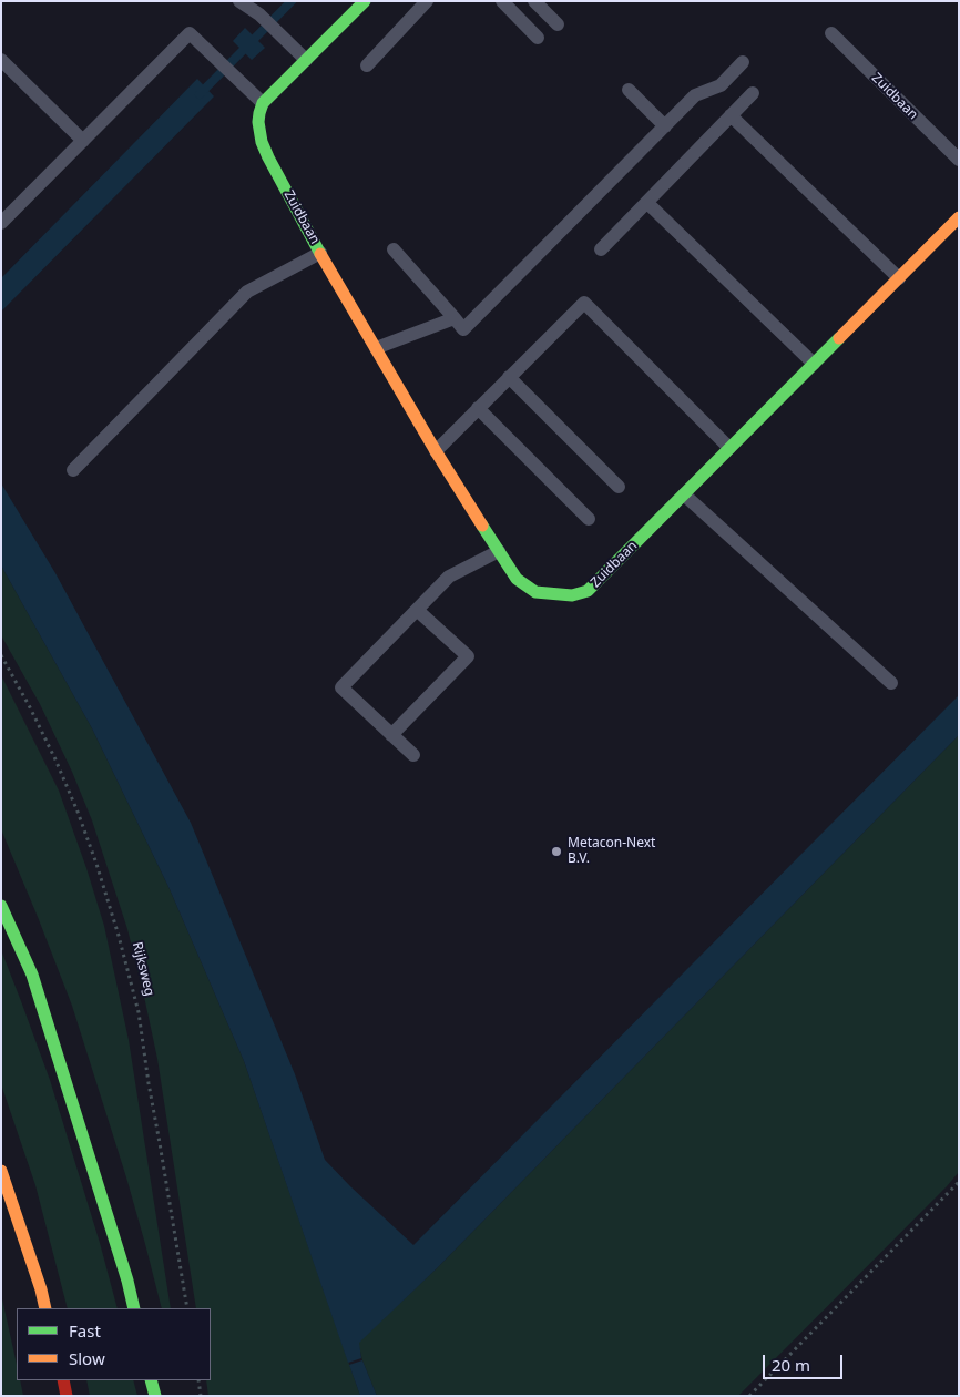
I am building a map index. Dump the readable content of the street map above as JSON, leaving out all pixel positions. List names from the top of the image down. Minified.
{"streets":{"main road":["Zuidbaan"],"path":["Rijksweg"]},"places":["Metacon-Next B.V."],"legend":["Fast","Slow"],"scale_bar":"20 m"}
